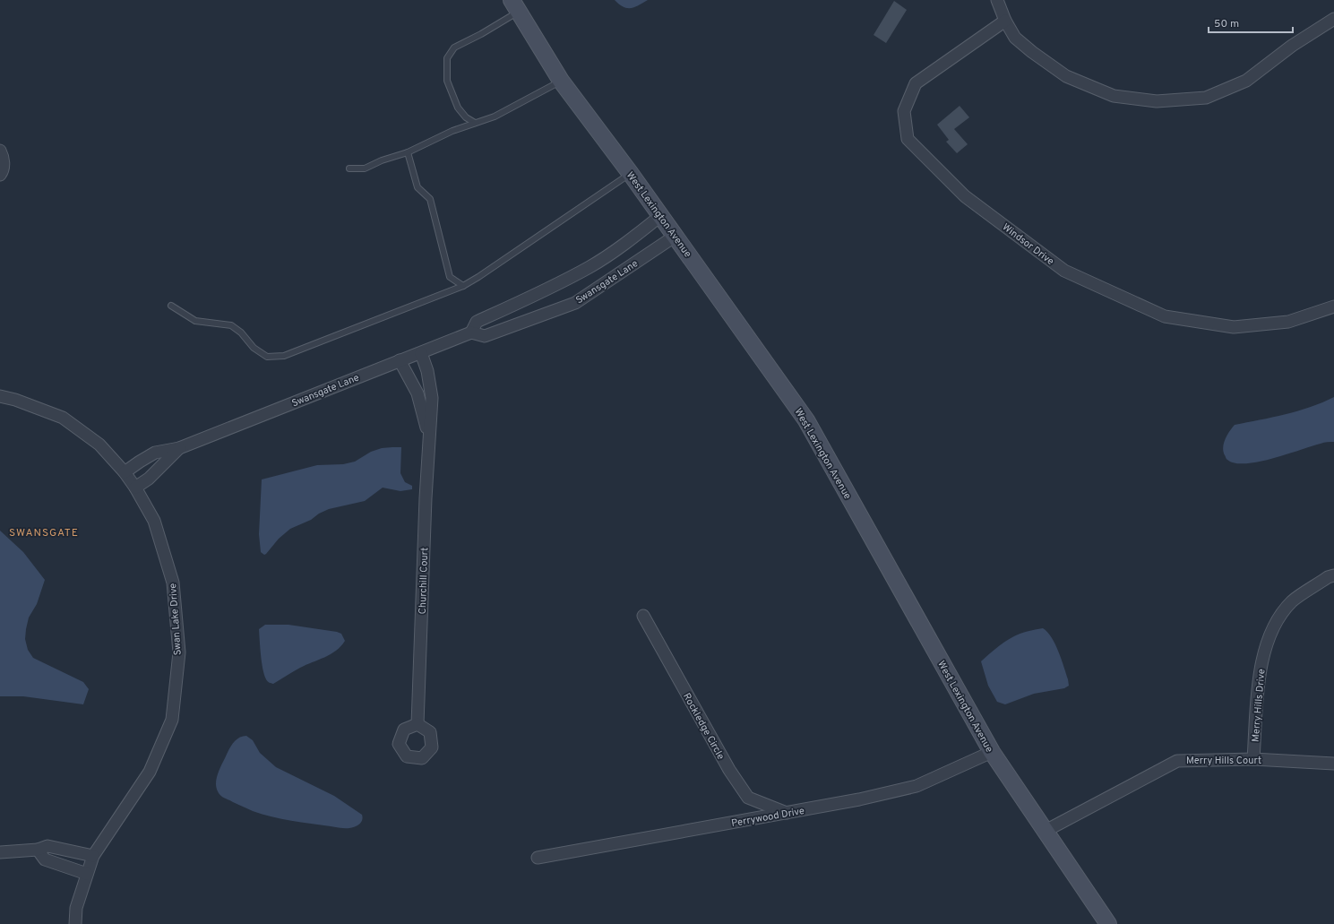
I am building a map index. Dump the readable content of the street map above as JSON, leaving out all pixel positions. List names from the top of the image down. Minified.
{"streets":{"street":["West Lexington Avenue","Windsor Drive","Swansgate Lane","Churchill Court","Swan Lake Drive","Merry Hills Drive","Rockledge Circle","Merry Hills Court","Perrywood Drive"]},"crossings":[["West Lexington Avenue","Swansgate Lane"],["West Lexington Avenue","Merry Hills Court"],["West Lexington Avenue","Perrywood Drive"],["Swansgate Lane","Churchill Court"],["Swansgate Lane","Swan Lake Drive"],["Merry Hills Drive","Merry Hills Court"],["Rockledge Circle","Perrywood Drive"]],"districts":["SWANSGATE"],"scale_bar":"50 m"}
